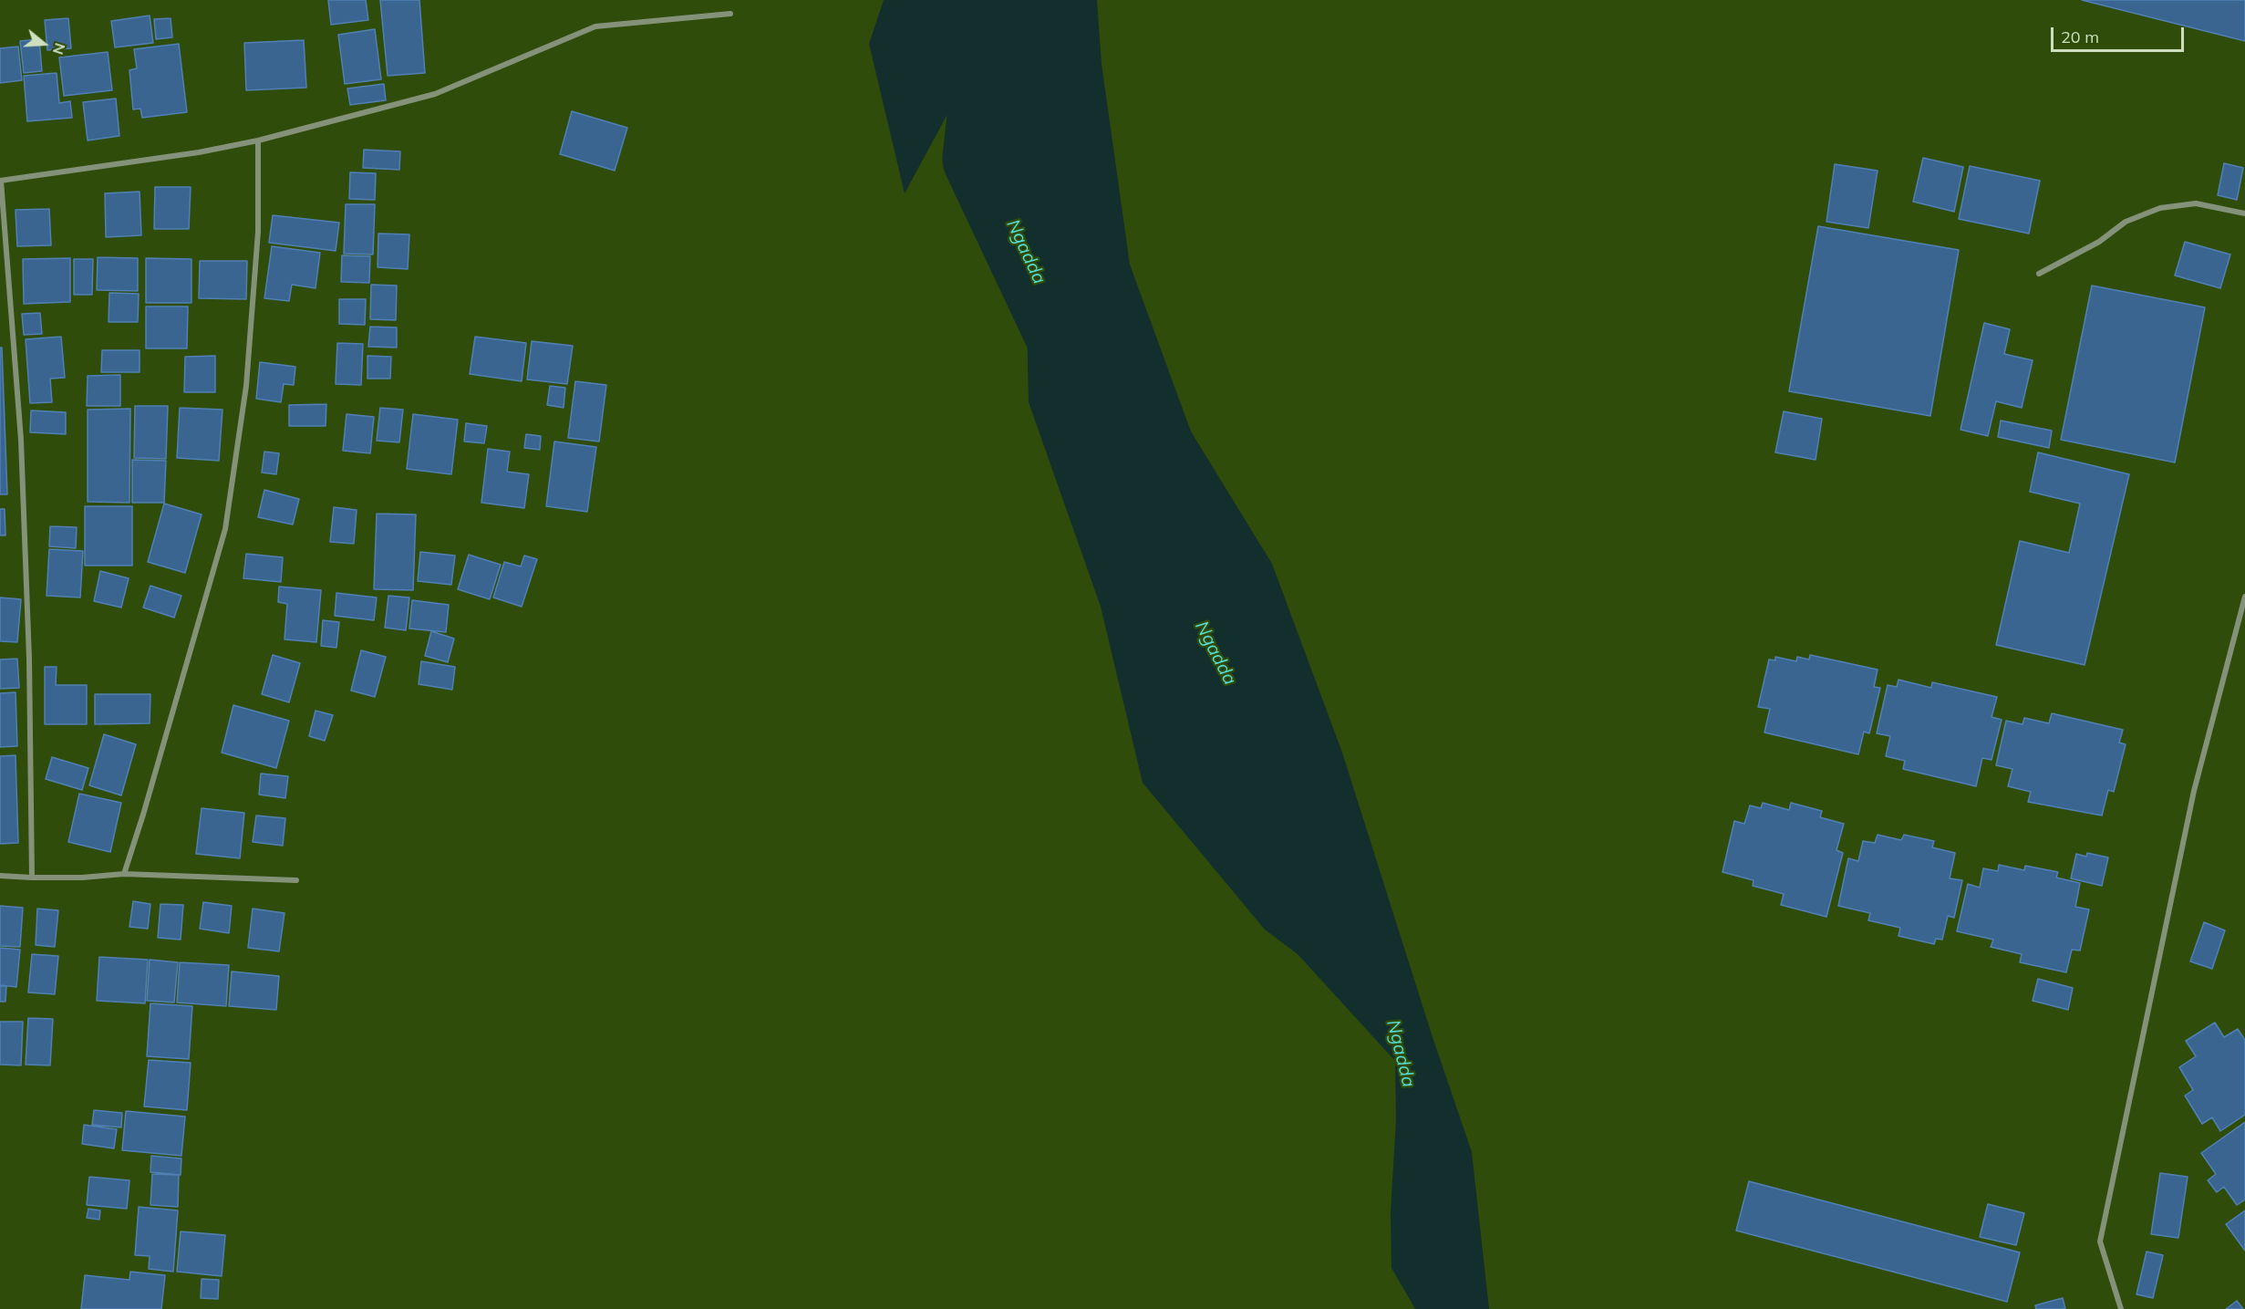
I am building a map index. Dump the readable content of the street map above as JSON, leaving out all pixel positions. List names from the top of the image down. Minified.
{"water":["Ngadda"],"scale_bar":"20 m","north":"right"}
